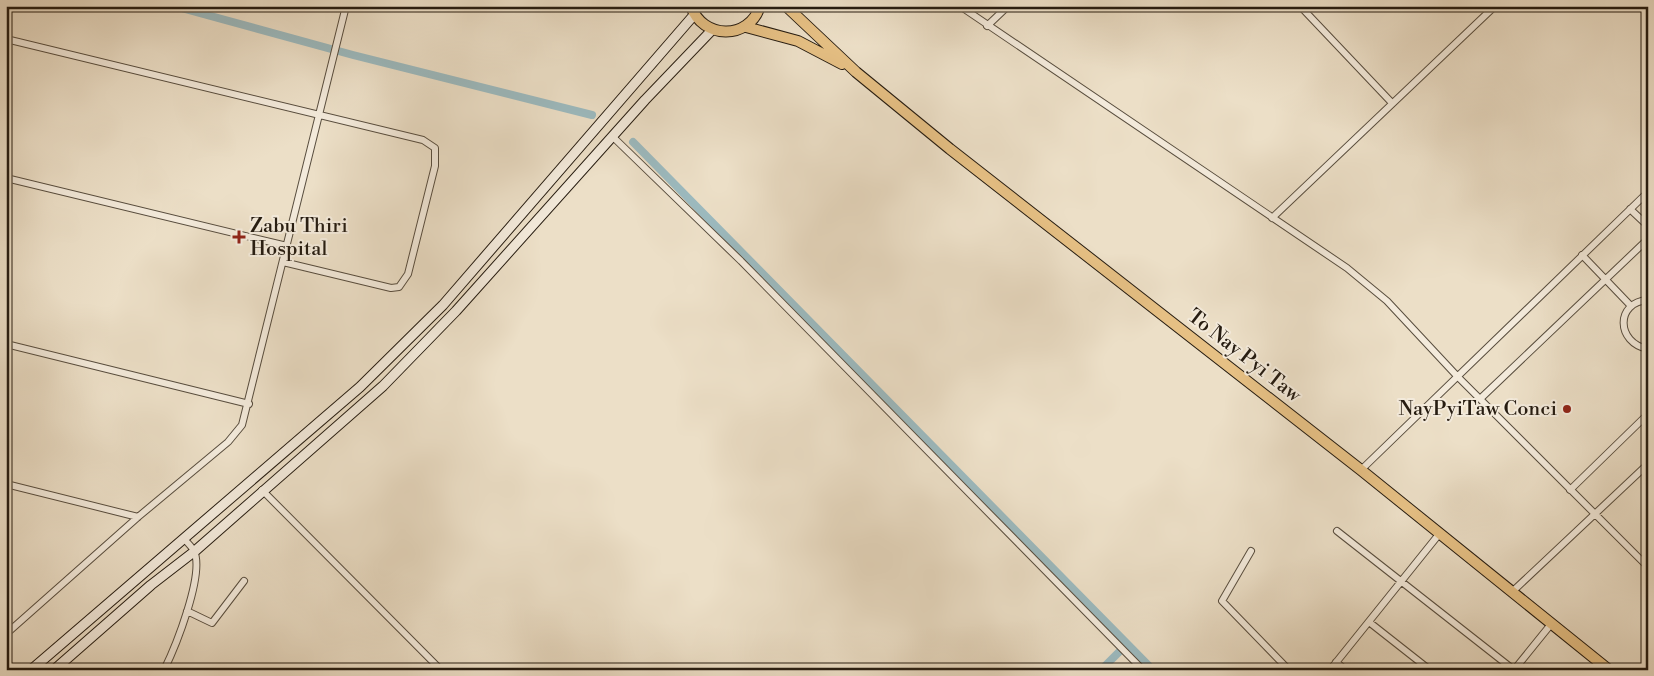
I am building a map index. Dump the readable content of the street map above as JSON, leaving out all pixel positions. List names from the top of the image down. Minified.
{"streets":{"main road":["To Nay Pyi Taw"]},"places":{"health":["Zabu Thiri Hospital"],"other":["NayPyiTaw Conci"]}}
